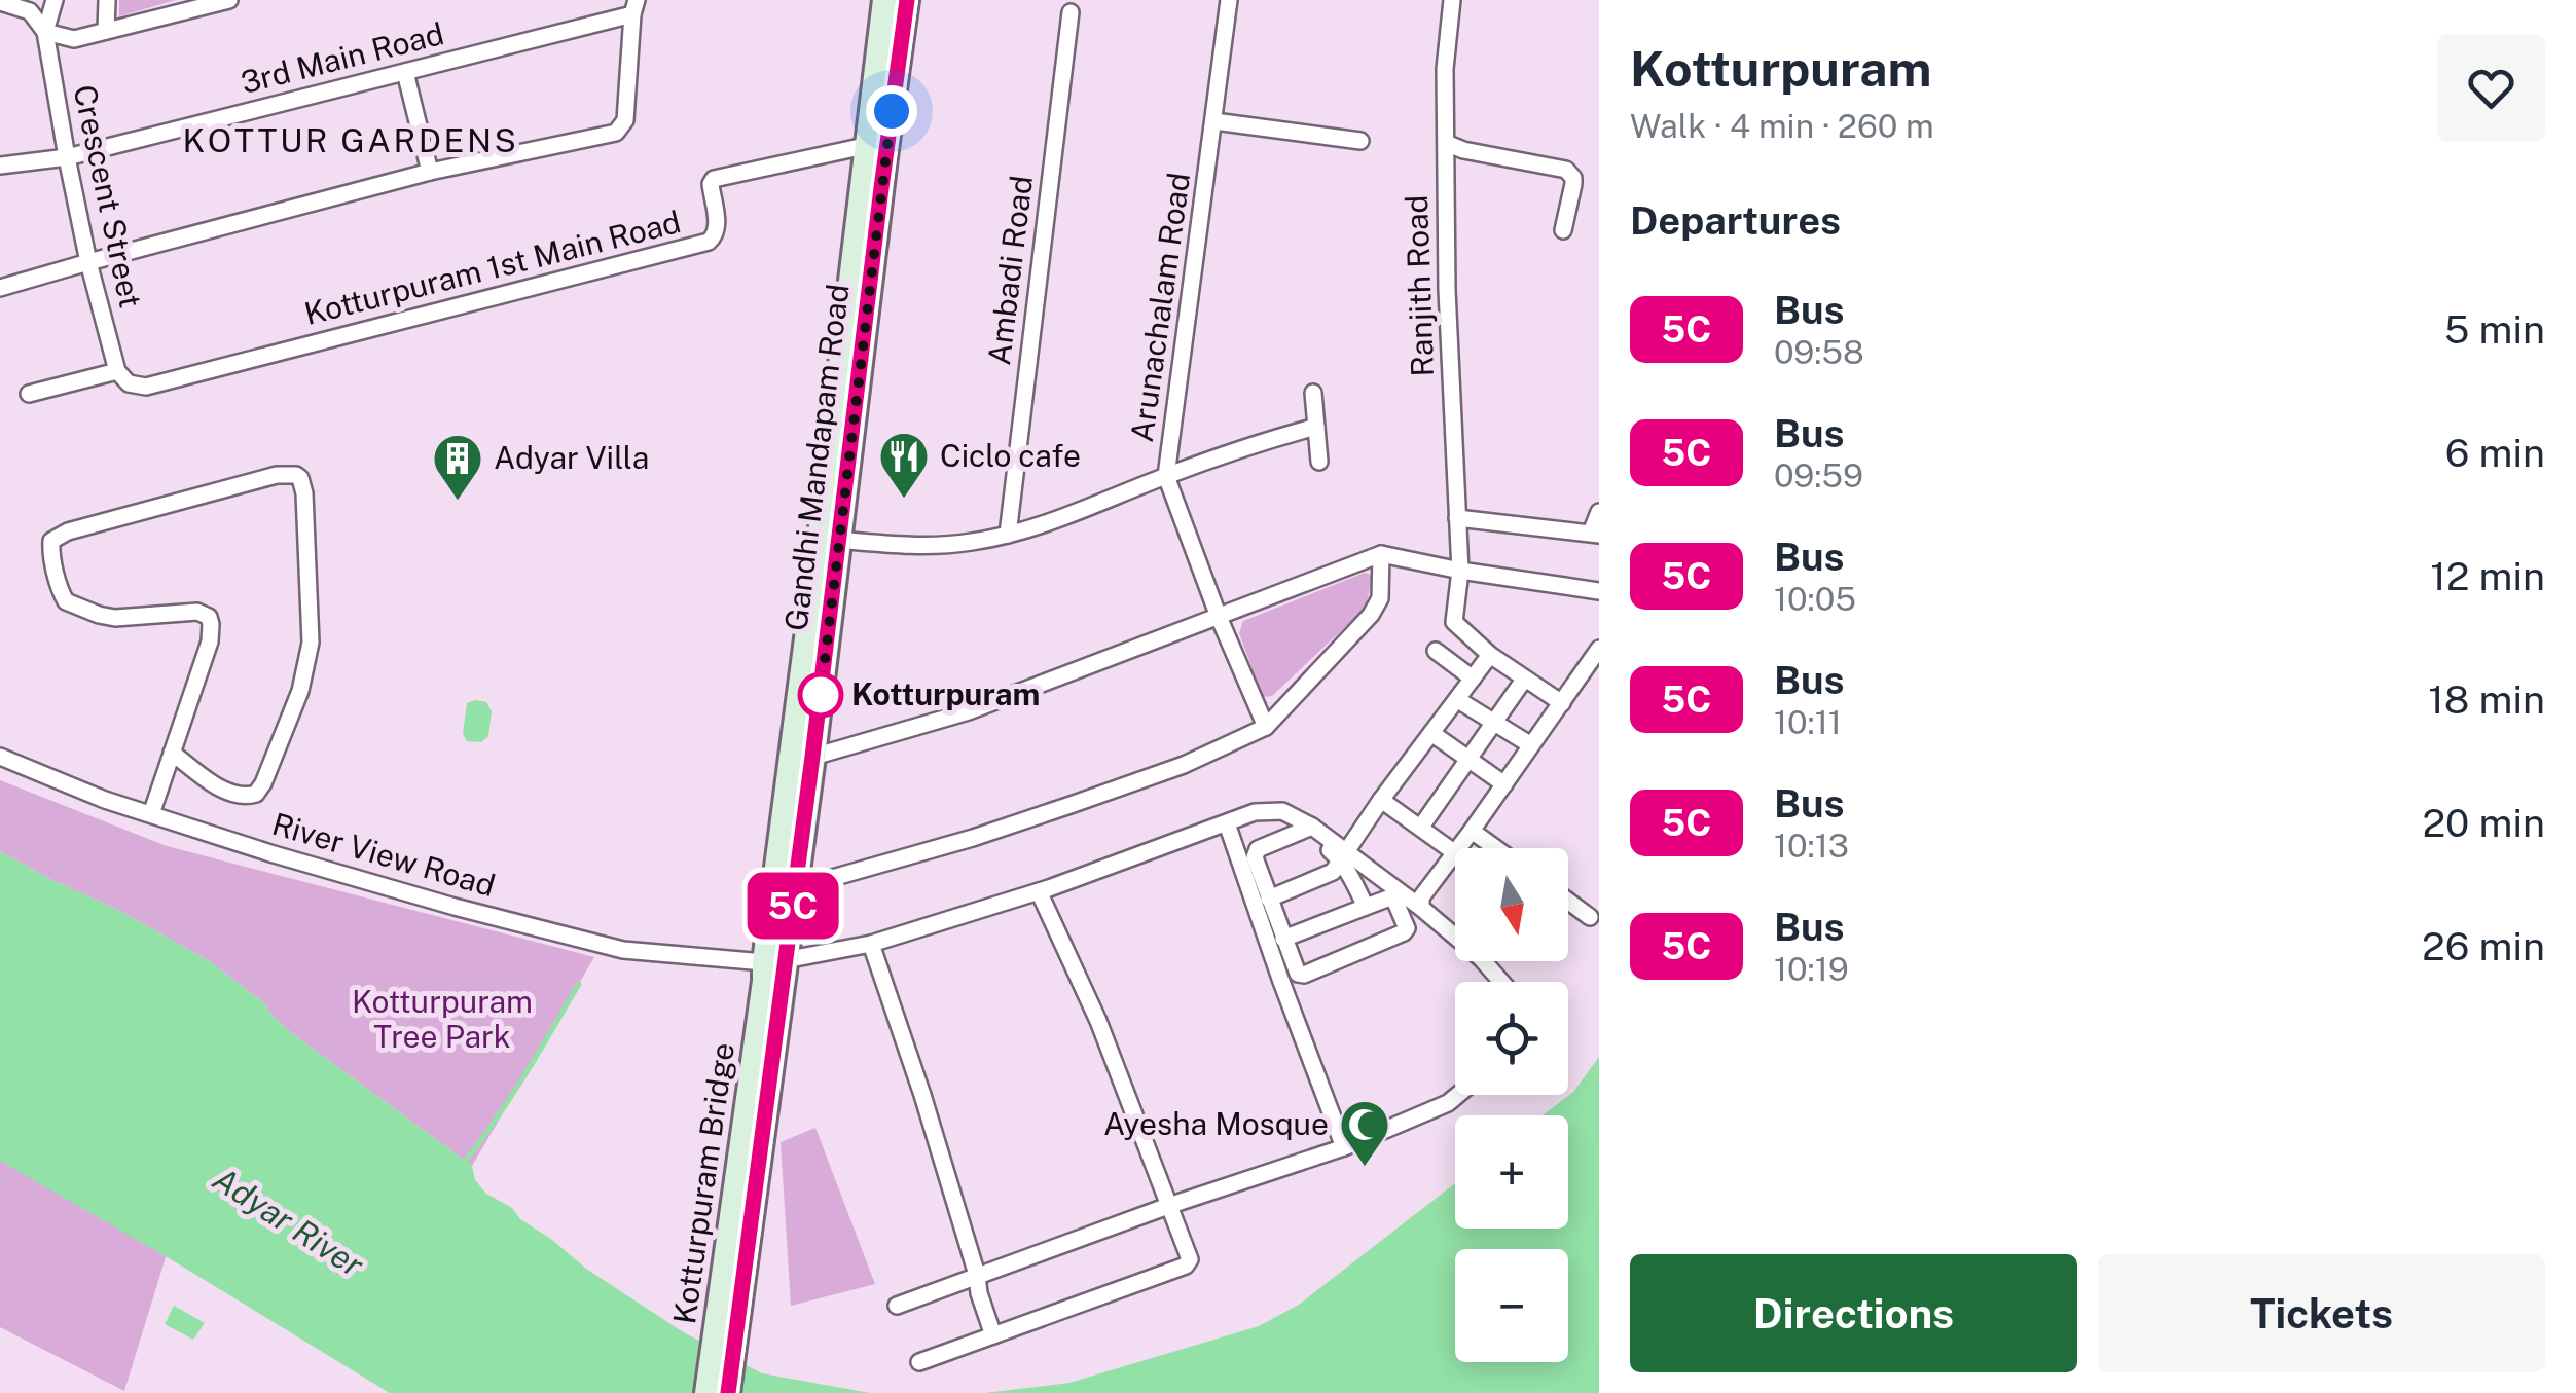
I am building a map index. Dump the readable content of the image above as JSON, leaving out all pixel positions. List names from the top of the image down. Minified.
{"streets":{"main road":["Gandhi Mandapam Road","Kotturpuram Bridge"],"street":["3rd Main Road","Crescent Street","Kotturpuram 1st Main Road","Ambadi Road","Ranjith Road","Arunachalam Road","River View Road"]},"crossings":[["3rd Main Road","Crescent Street"],["Crescent Street","Kotturpuram 1st Main Road"],["Kotturpuram 1st Main Road","Gandhi Mandapam Road"],["Gandhi Mandapam Road","River View Road"],["Gandhi Mandapam Road","Kotturpuram Bridge"],["River View Road","Kotturpuram Bridge"]],"districts":["KOTTUR GARDENS"],"water":["Adyar River"],"parks":["Kotturpuram Tree Park"],"places":{"restaurant":["Ciclo cafe"],"building":["Adyar Villa"],"other":["Kotturpuram"],"mosque":["Ayesha Mosque"]},"lines":["bus line 5C"],"north":"bottom","page":{"on_map":"5C","heading":[["Kotturpuram","Walk · 4 min · 260 m"],"Departures"],"list":[{"mark":"5C","name":"Bus","note":"09:58","value":"5 min"},{"mark":"5C","name":"Bus","note":"09:59","value":"6 min"},{"mark":"5C","name":"Bus","note":"10:05","value":"12 min"},{"mark":"5C","name":"Bus","note":"10:11","value":"18 min"},{"mark":"5C","name":"Bus","note":"10:13","value":"20 min"},{"mark":"5C","name":"Bus","note":"10:19","value":"26 min"}],"map_buttons":["+","−"],"buttons":["Directions","Tickets"]}}
